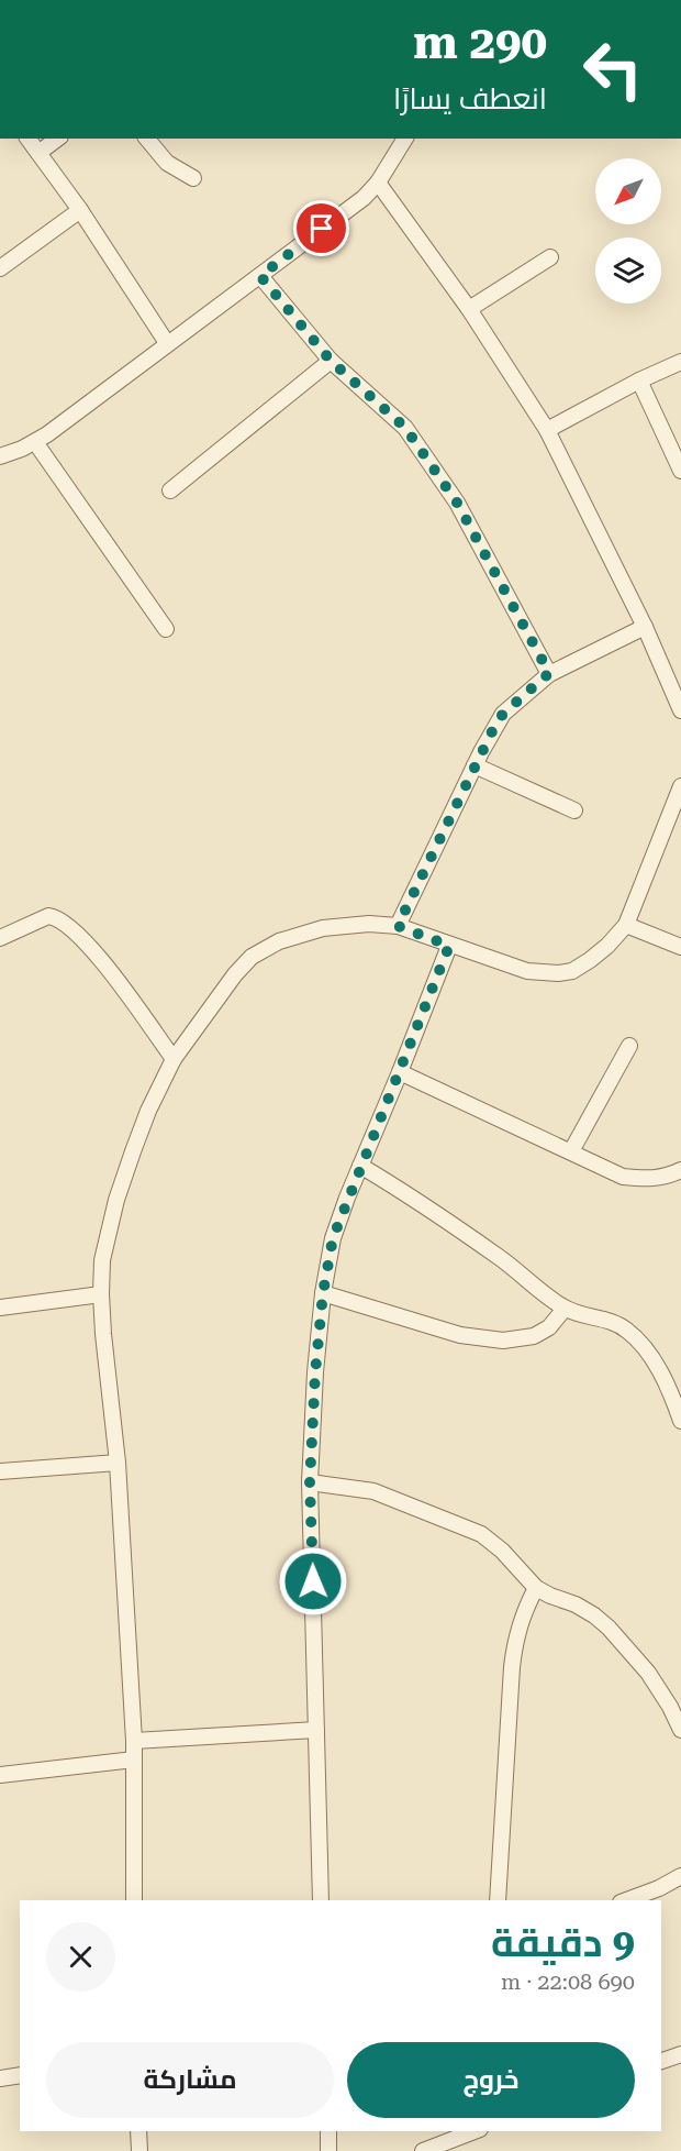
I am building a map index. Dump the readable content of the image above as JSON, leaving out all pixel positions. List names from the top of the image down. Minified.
{"north":"bottom left","page":{"turn":["290 m","انعطف يسارًا"],"heading":["9 دقيقة","690 m · 22:08"],"buttons":["خروج","مشاركة"]}}
